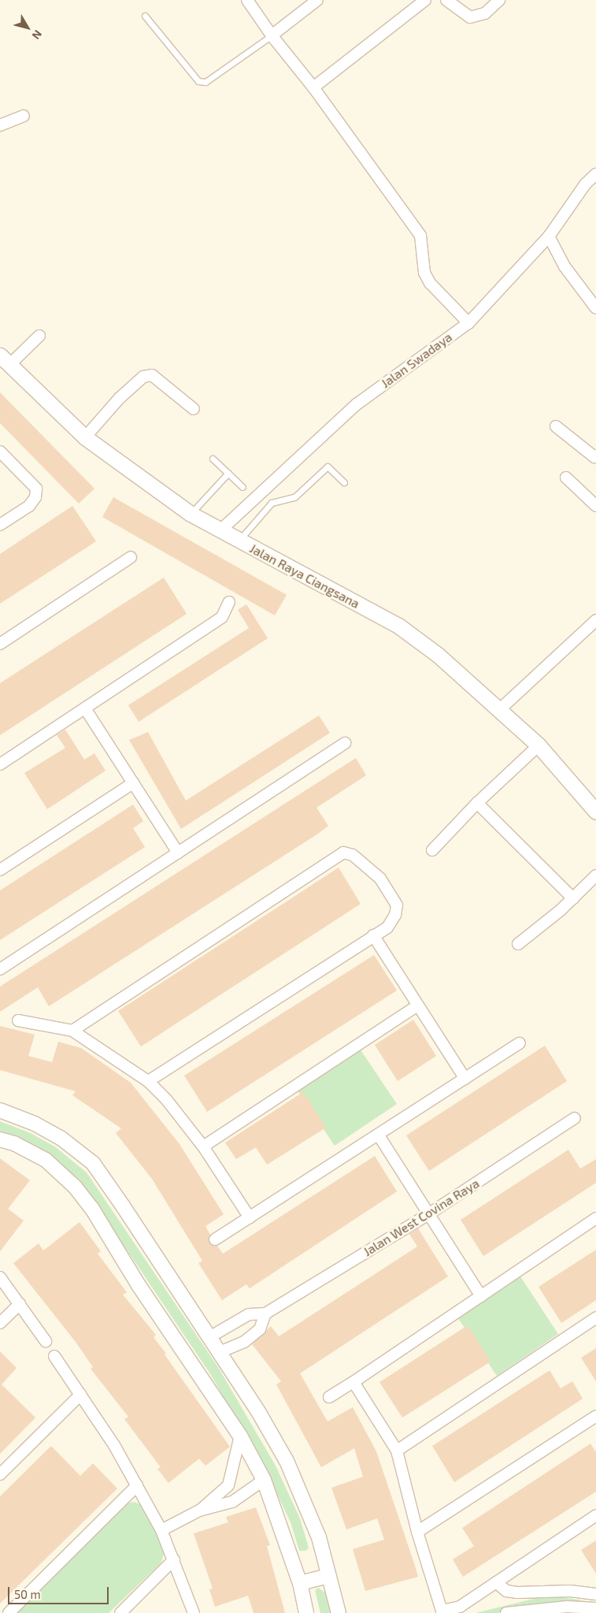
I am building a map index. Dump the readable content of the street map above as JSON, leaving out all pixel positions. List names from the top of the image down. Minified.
{"streets":{"main road":["Jalan Raya Ciangsana"],"street":["Jalan Swadaya","Jalan West Covina Raya"]},"crossings":[["Jalan Swadaya","Jalan Raya Ciangsana"]],"scale_bar":"50 m","north":"bottom right"}
